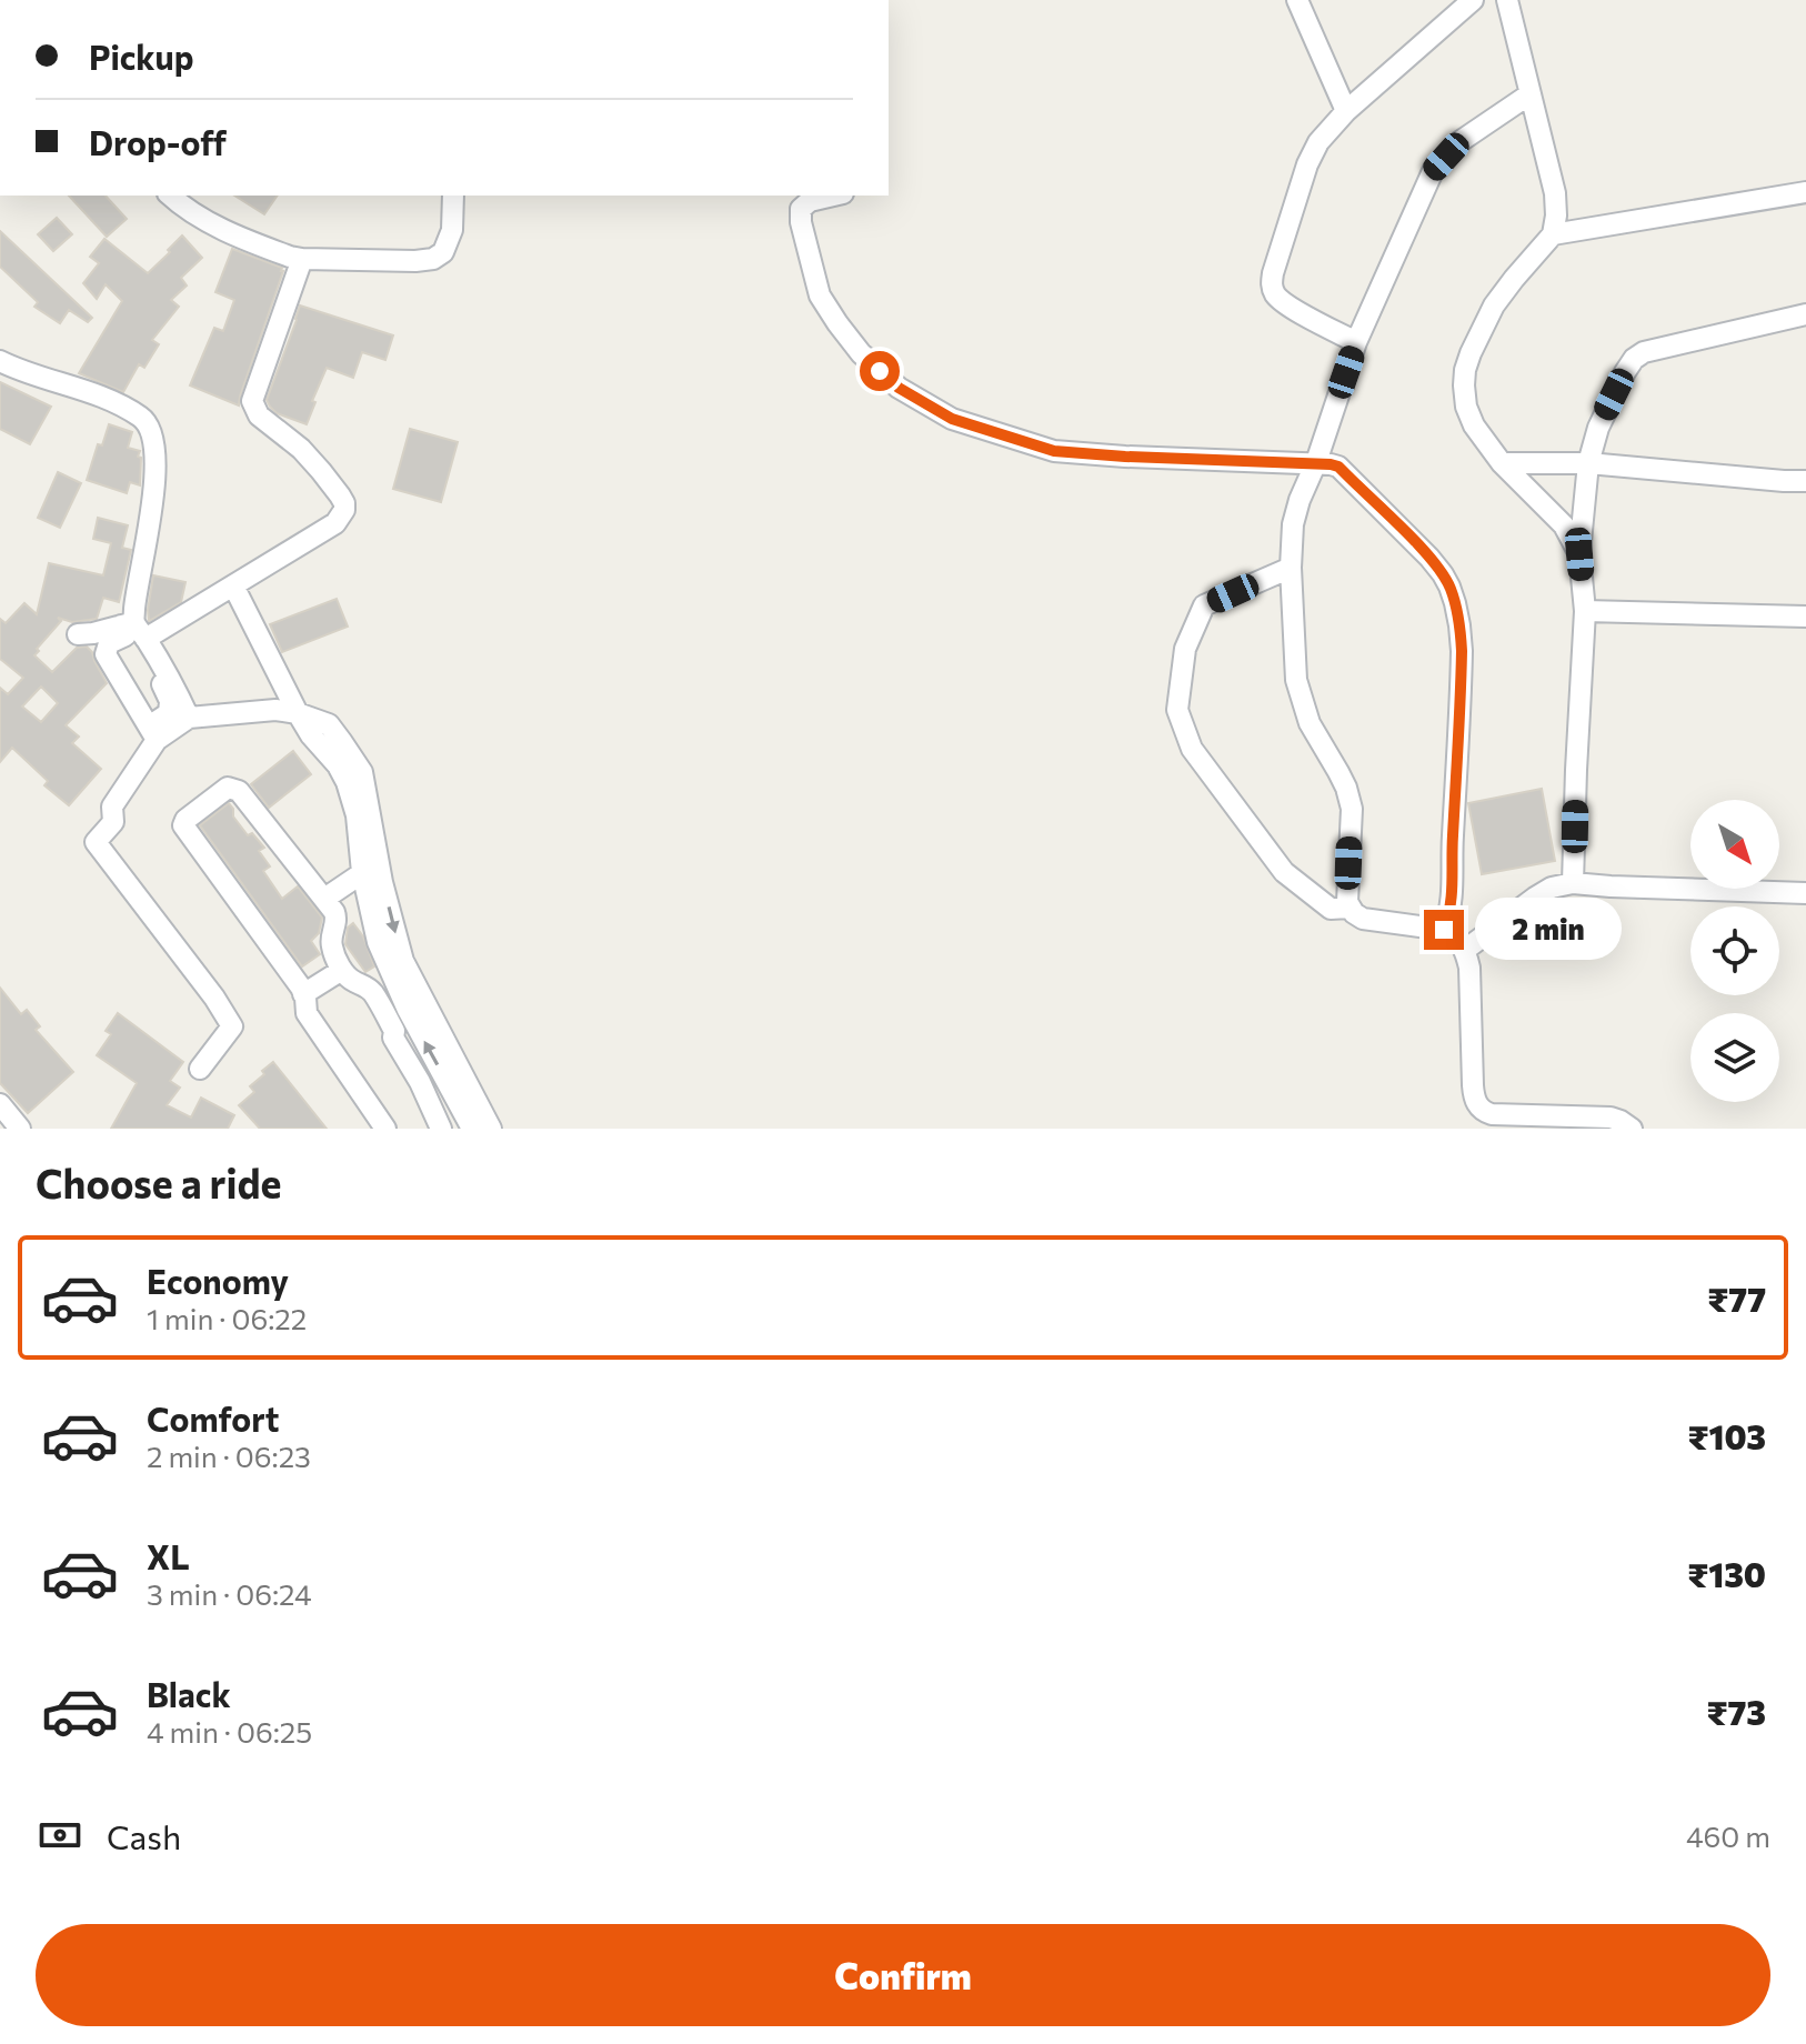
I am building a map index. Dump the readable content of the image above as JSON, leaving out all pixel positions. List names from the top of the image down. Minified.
{"north":"bottom right","page":{"banner":["Pickup","Drop-off"],"bubble":"2 min","heading":"Choose a ride","list":[{"name":"Economy","note":"1 min · 06:22","value":"₹77"},{"name":"Comfort","note":"2 min · 06:23","value":"₹103"},{"name":"XL","note":"3 min · 06:24","value":"₹130"},{"name":"Black","note":"4 min · 06:25","value":"₹73"}],"pay":["Cash","460 m"],"buttons":"Confirm"}}
